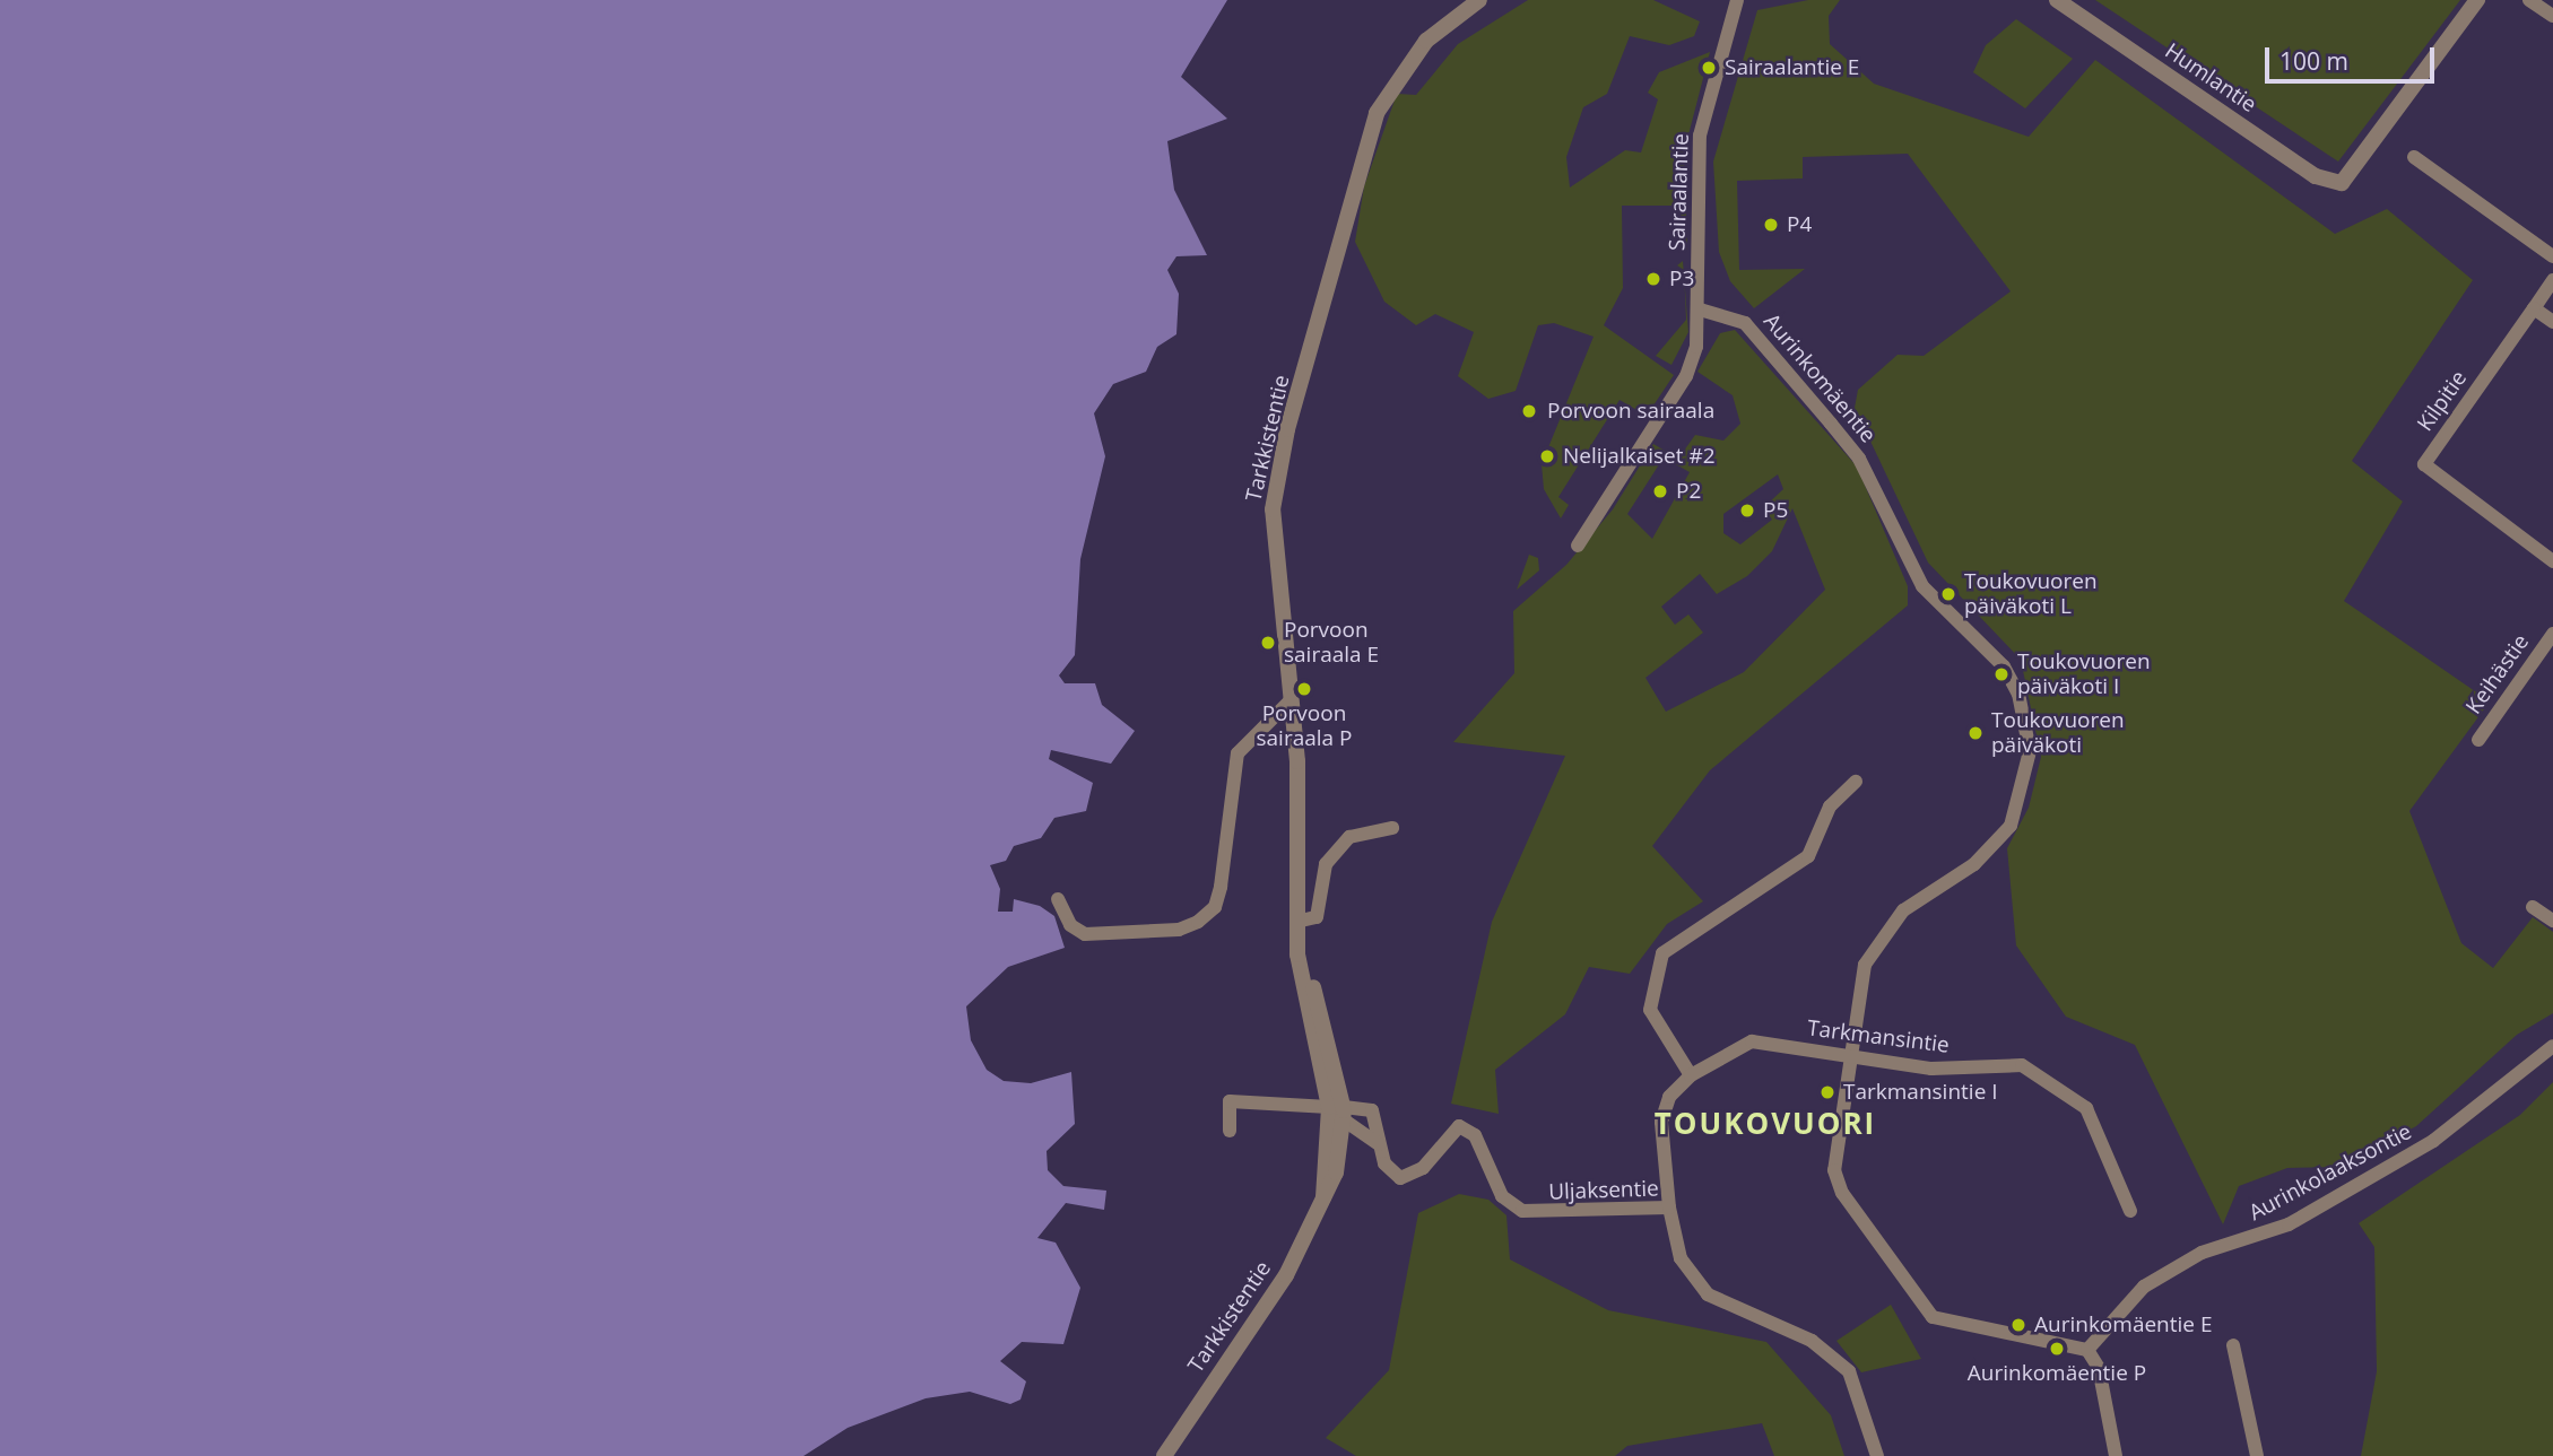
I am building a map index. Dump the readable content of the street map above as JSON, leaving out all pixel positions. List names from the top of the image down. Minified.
{"streets":{"street":["Humlantie","Sairaalantie","Aurinkomäentie","Kilpitie","Tarkkistentie","Keihästie","Tarkmansintie","Aurinkolaaksontie","Uljaksentie"]},"crossings":[["Sairaalantie","Aurinkomäentie"],["Aurinkomäentie","Tarkmansintie"],["Aurinkomäentie","Aurinkolaaksontie"],["Tarkkistentie","Uljaksentie"],["Tarkmansintie","Uljaksentie"]],"districts":["TOUKOVUORI"],"places":["Sairaalantie E","P4","P3","Porvoon sairaala","Nelijalkaiset #2","P2","P5","Toukovuoren päiväkoti L","Porvoon sairaala E","Toukovuoren päiväkoti I","Porvoon sairaala P","Toukovuoren päiväkoti","Tarkmansintie I","Aurinkomäentie E","Aurinkomäentie P"],"scale_bar":"100 m"}
